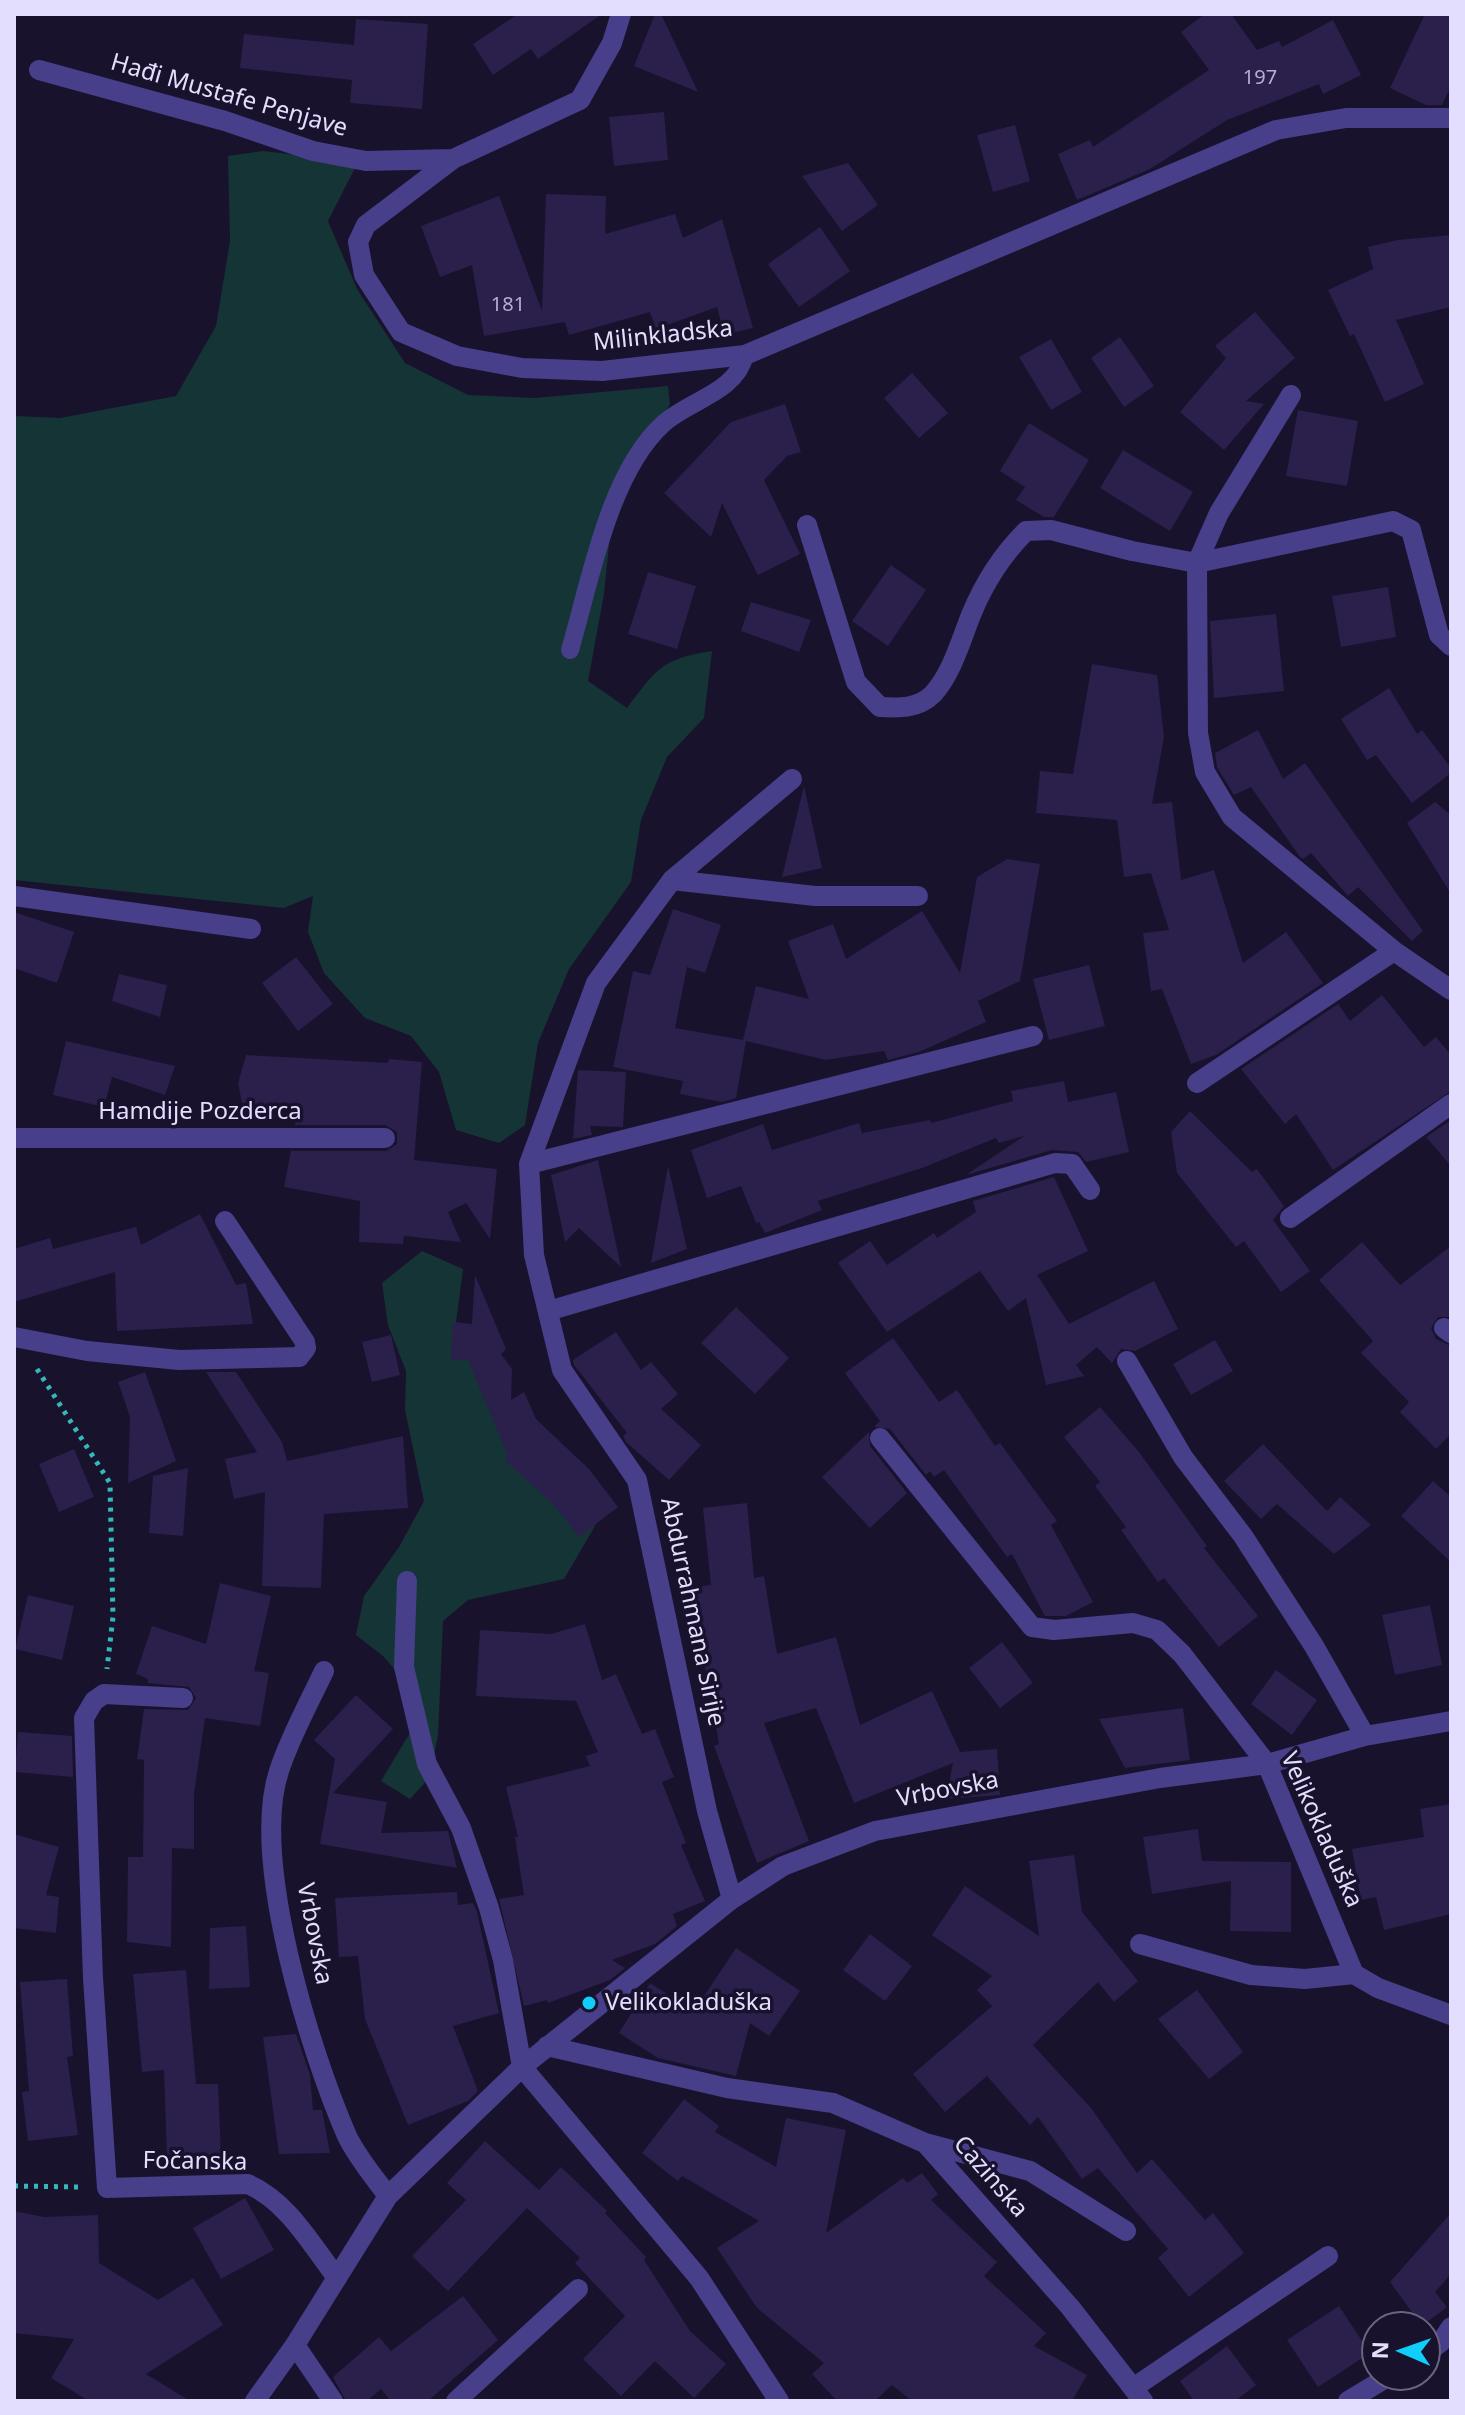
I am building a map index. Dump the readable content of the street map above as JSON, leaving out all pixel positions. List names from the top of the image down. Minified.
{"streets":{"street":["Hađi Mustafe Penjave","Milinkladska","Hamdije Pozderca","Abdurrahmana Sirije","Vrbovska","Velikokladuška","Fočanska","Cazinska"]},"crossings":[["Hađi Mustafe Penjave","Milinkladska"],["Abdurrahmana Sirije","Vrbovska"],["Vrbovska","Velikokladuška"],["Vrbovska","Fočanska"],["Vrbovska","Cazinska"]],"places":["Velikokladuška"],"house_numbers":["197","181"],"north":"left"}
